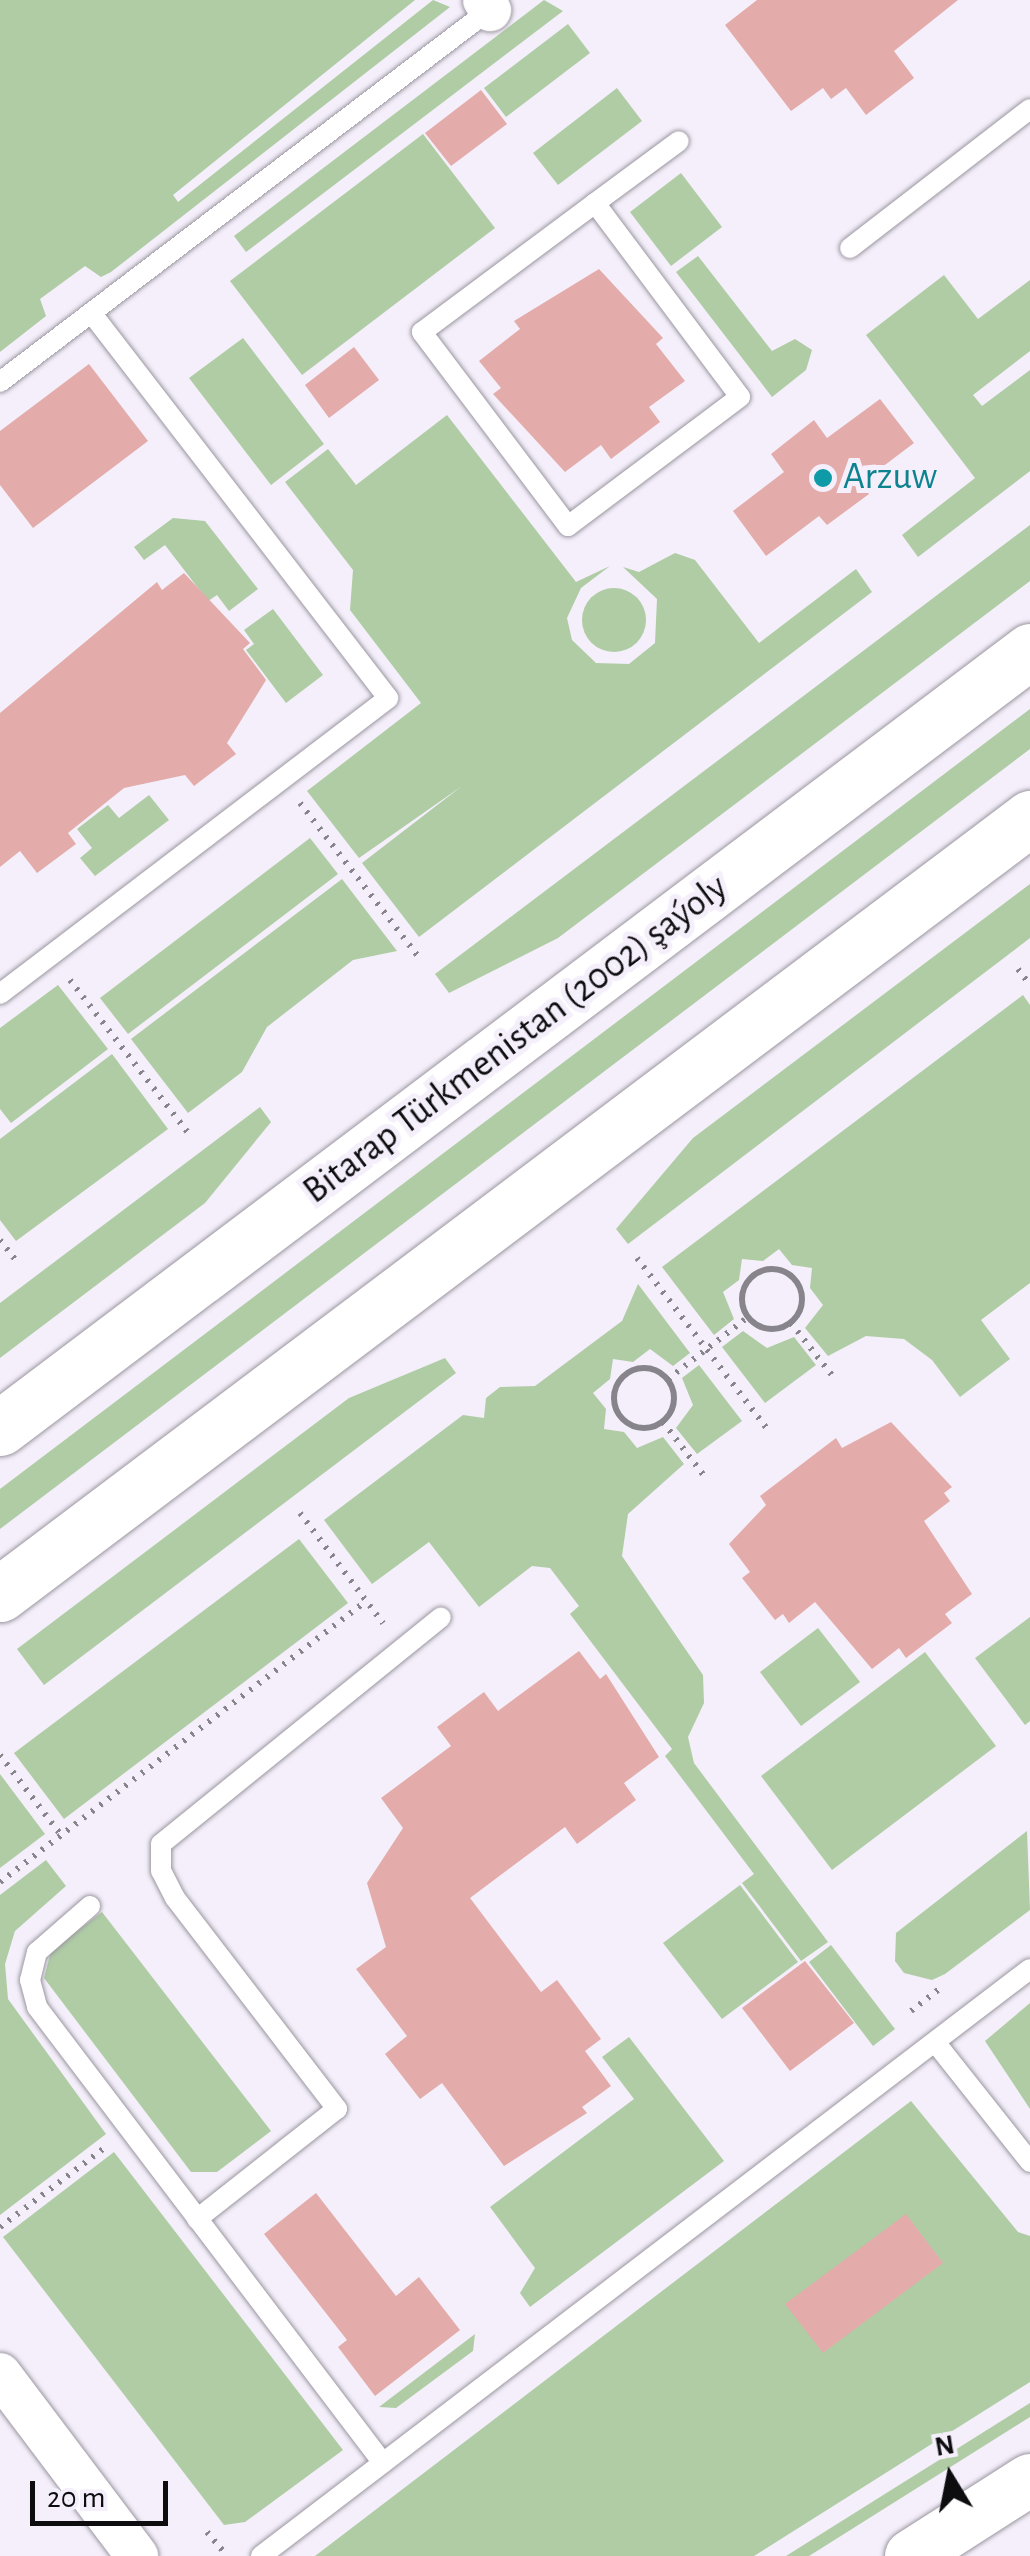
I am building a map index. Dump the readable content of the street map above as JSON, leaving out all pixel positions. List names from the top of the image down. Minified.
{"streets":{"main road":["Bitarap Türkmenistan (2002) şaýoly"]},"places":["Arzuw"],"scale_bar":"20 m","north":"top"}
